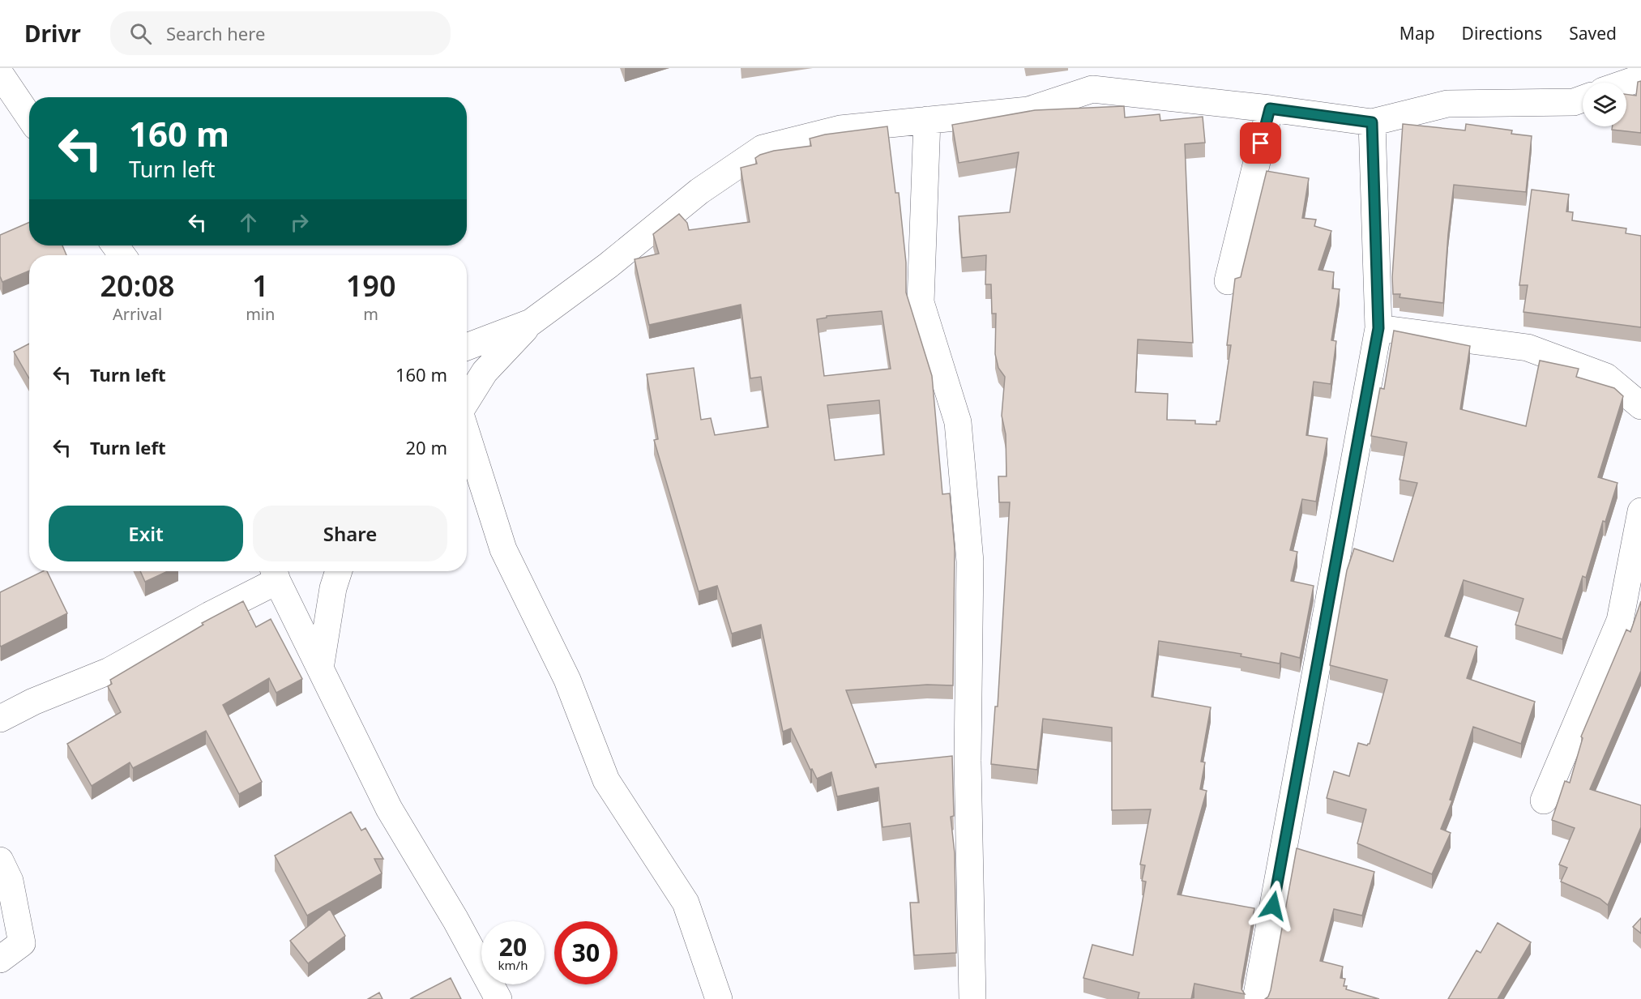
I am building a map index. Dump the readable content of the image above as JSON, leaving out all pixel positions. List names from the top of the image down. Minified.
{"page":{"header":"Drivr","search":"Search here","nav":["Map","Directions","Saved"],"turn":["160 m","Turn left"],"eta":["20:08","Arrival","1","min","190","m"],"list":[{"name":"Turn left","value":"160 m"},{"name":"Turn left","value":"20 m"}],"buttons":["Exit","Share"],"speed":"20 km/h","limit":"30"}}
